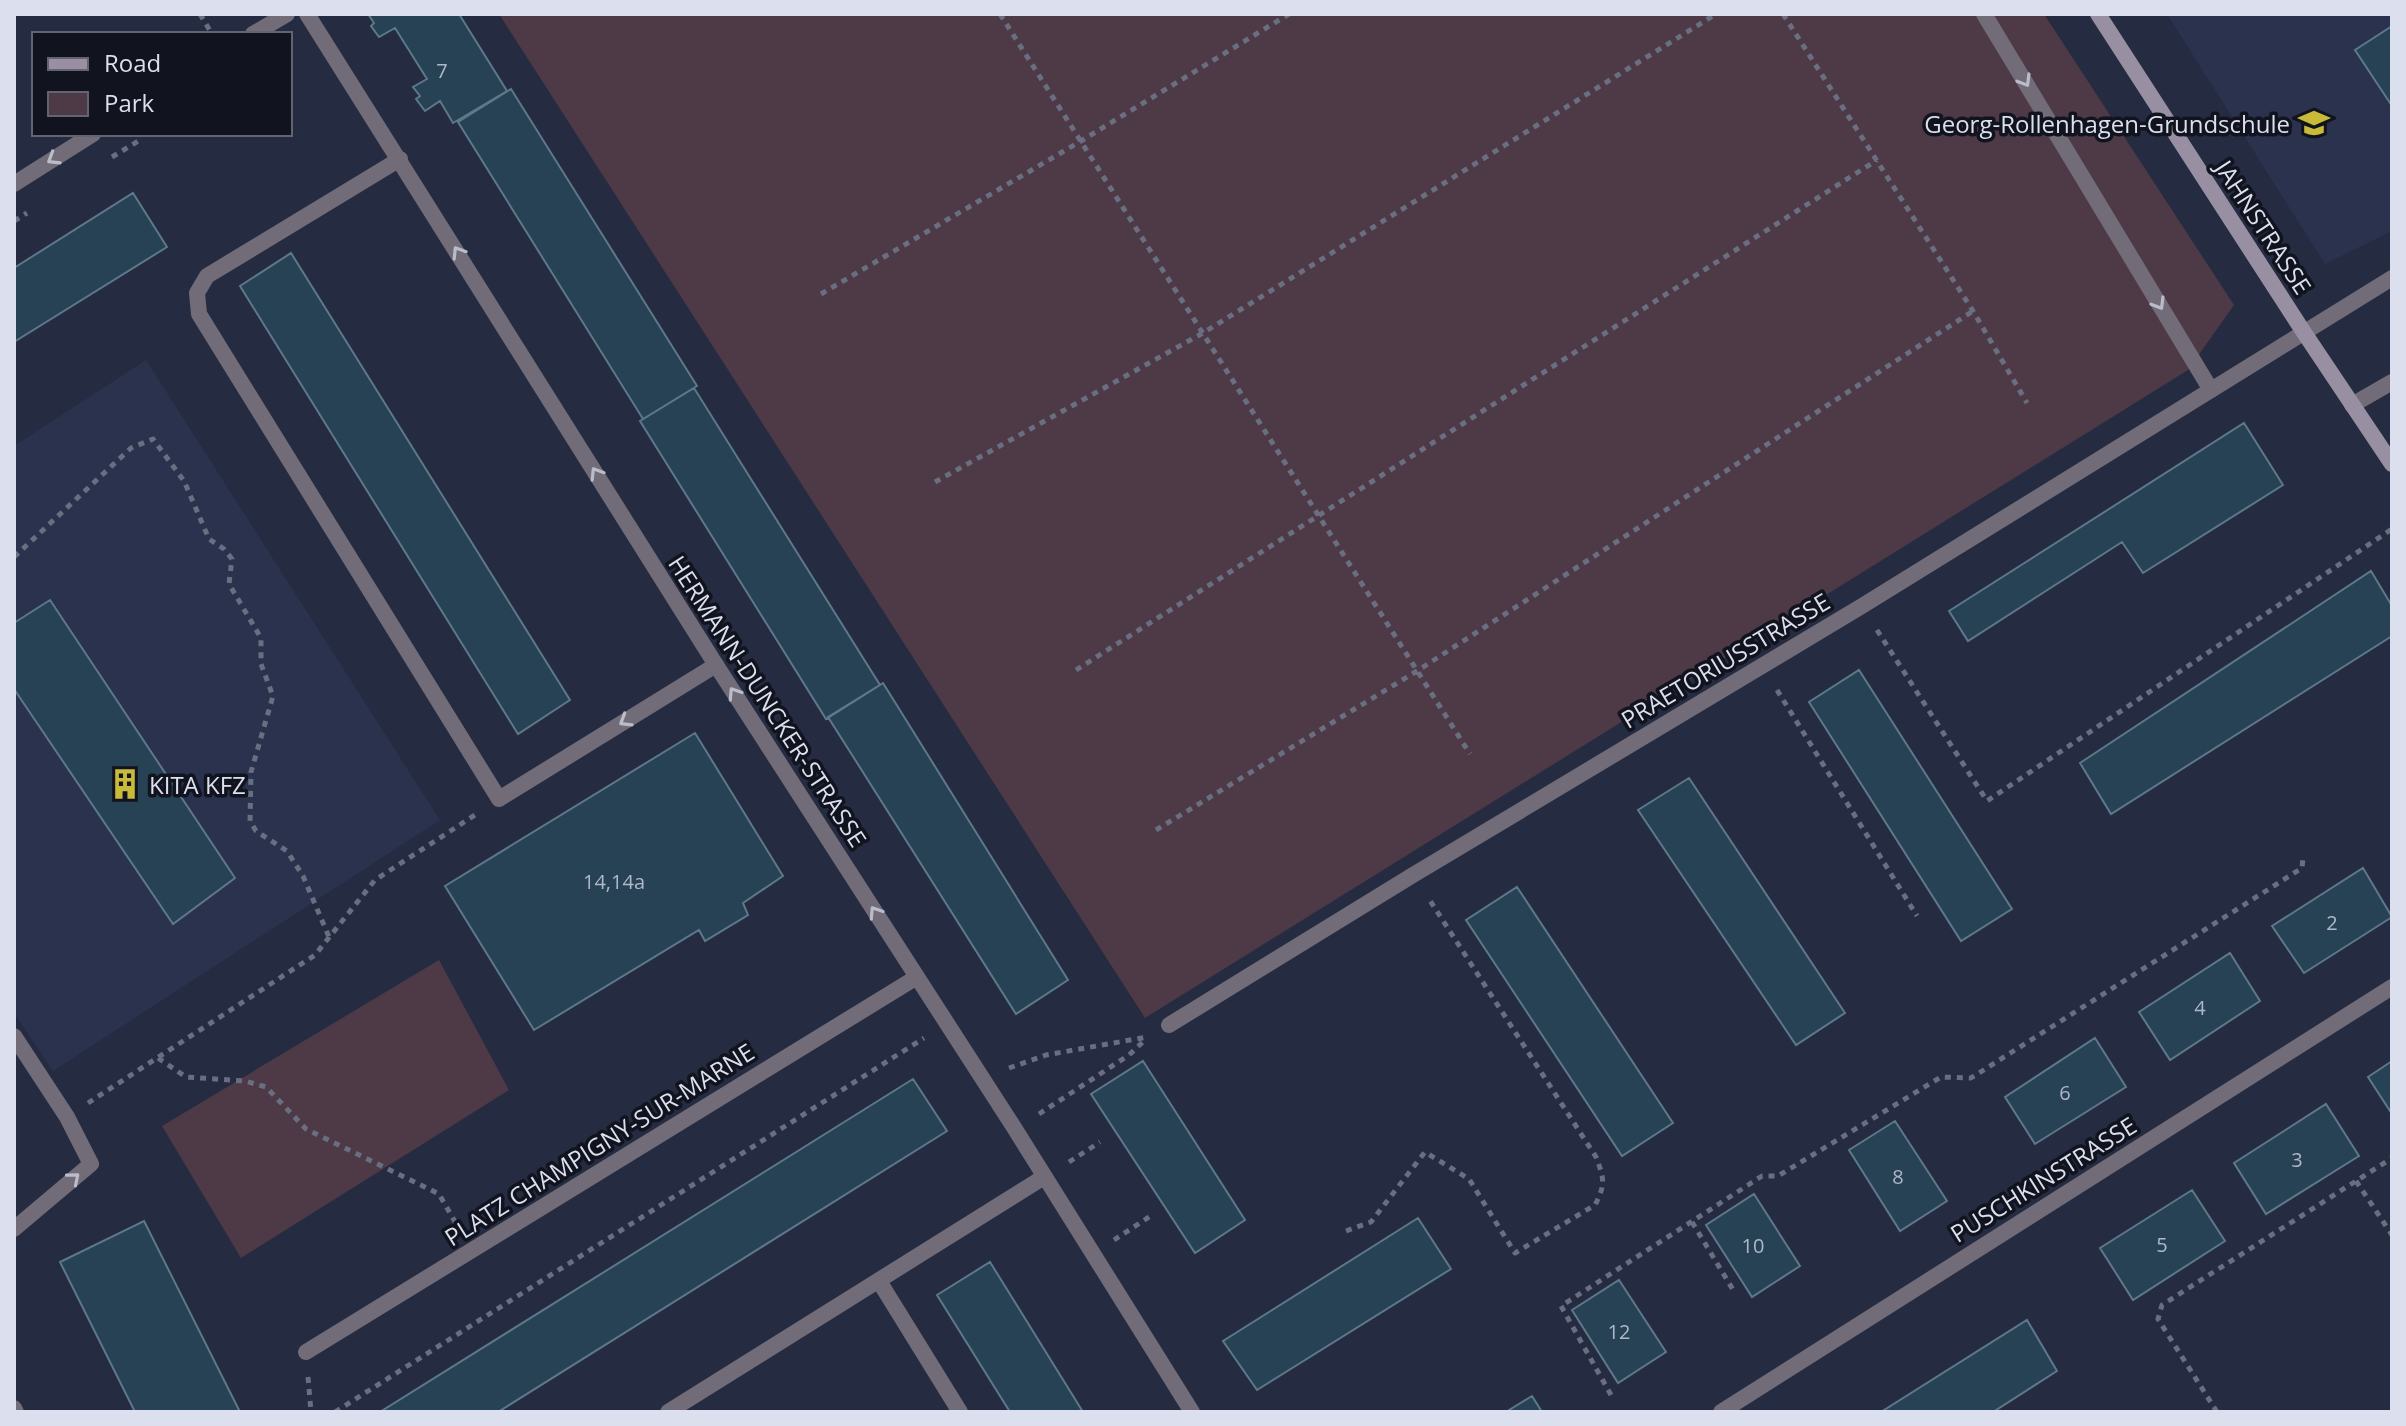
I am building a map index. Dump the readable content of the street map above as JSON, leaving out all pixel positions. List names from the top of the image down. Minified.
{"streets":{"main road":["JAHNSTRASSE"],"street":["PRAETORIUSSTRASSE","HERMANN-DUNCKER-STRASSE","PLATZ CHAMPIGNY-SUR-MARNE","PUSCHKINSTRASSE"]},"crossings":[["JAHNSTRASSE","PRAETORIUSSTRASSE"],["HERMANN-DUNCKER-STRASSE","PLATZ CHAMPIGNY-SUR-MARNE"]],"one_way":["HERMANN-DUNCKER-STRASSE"],"places":{"school or university":["Georg-Rollenhagen-Grundschule"],"building":["KITA KFZ"]},"house_numbers":["7","14,14a","2","4","6","3","8","5","10","12"],"legend":["Road","Park"]}
